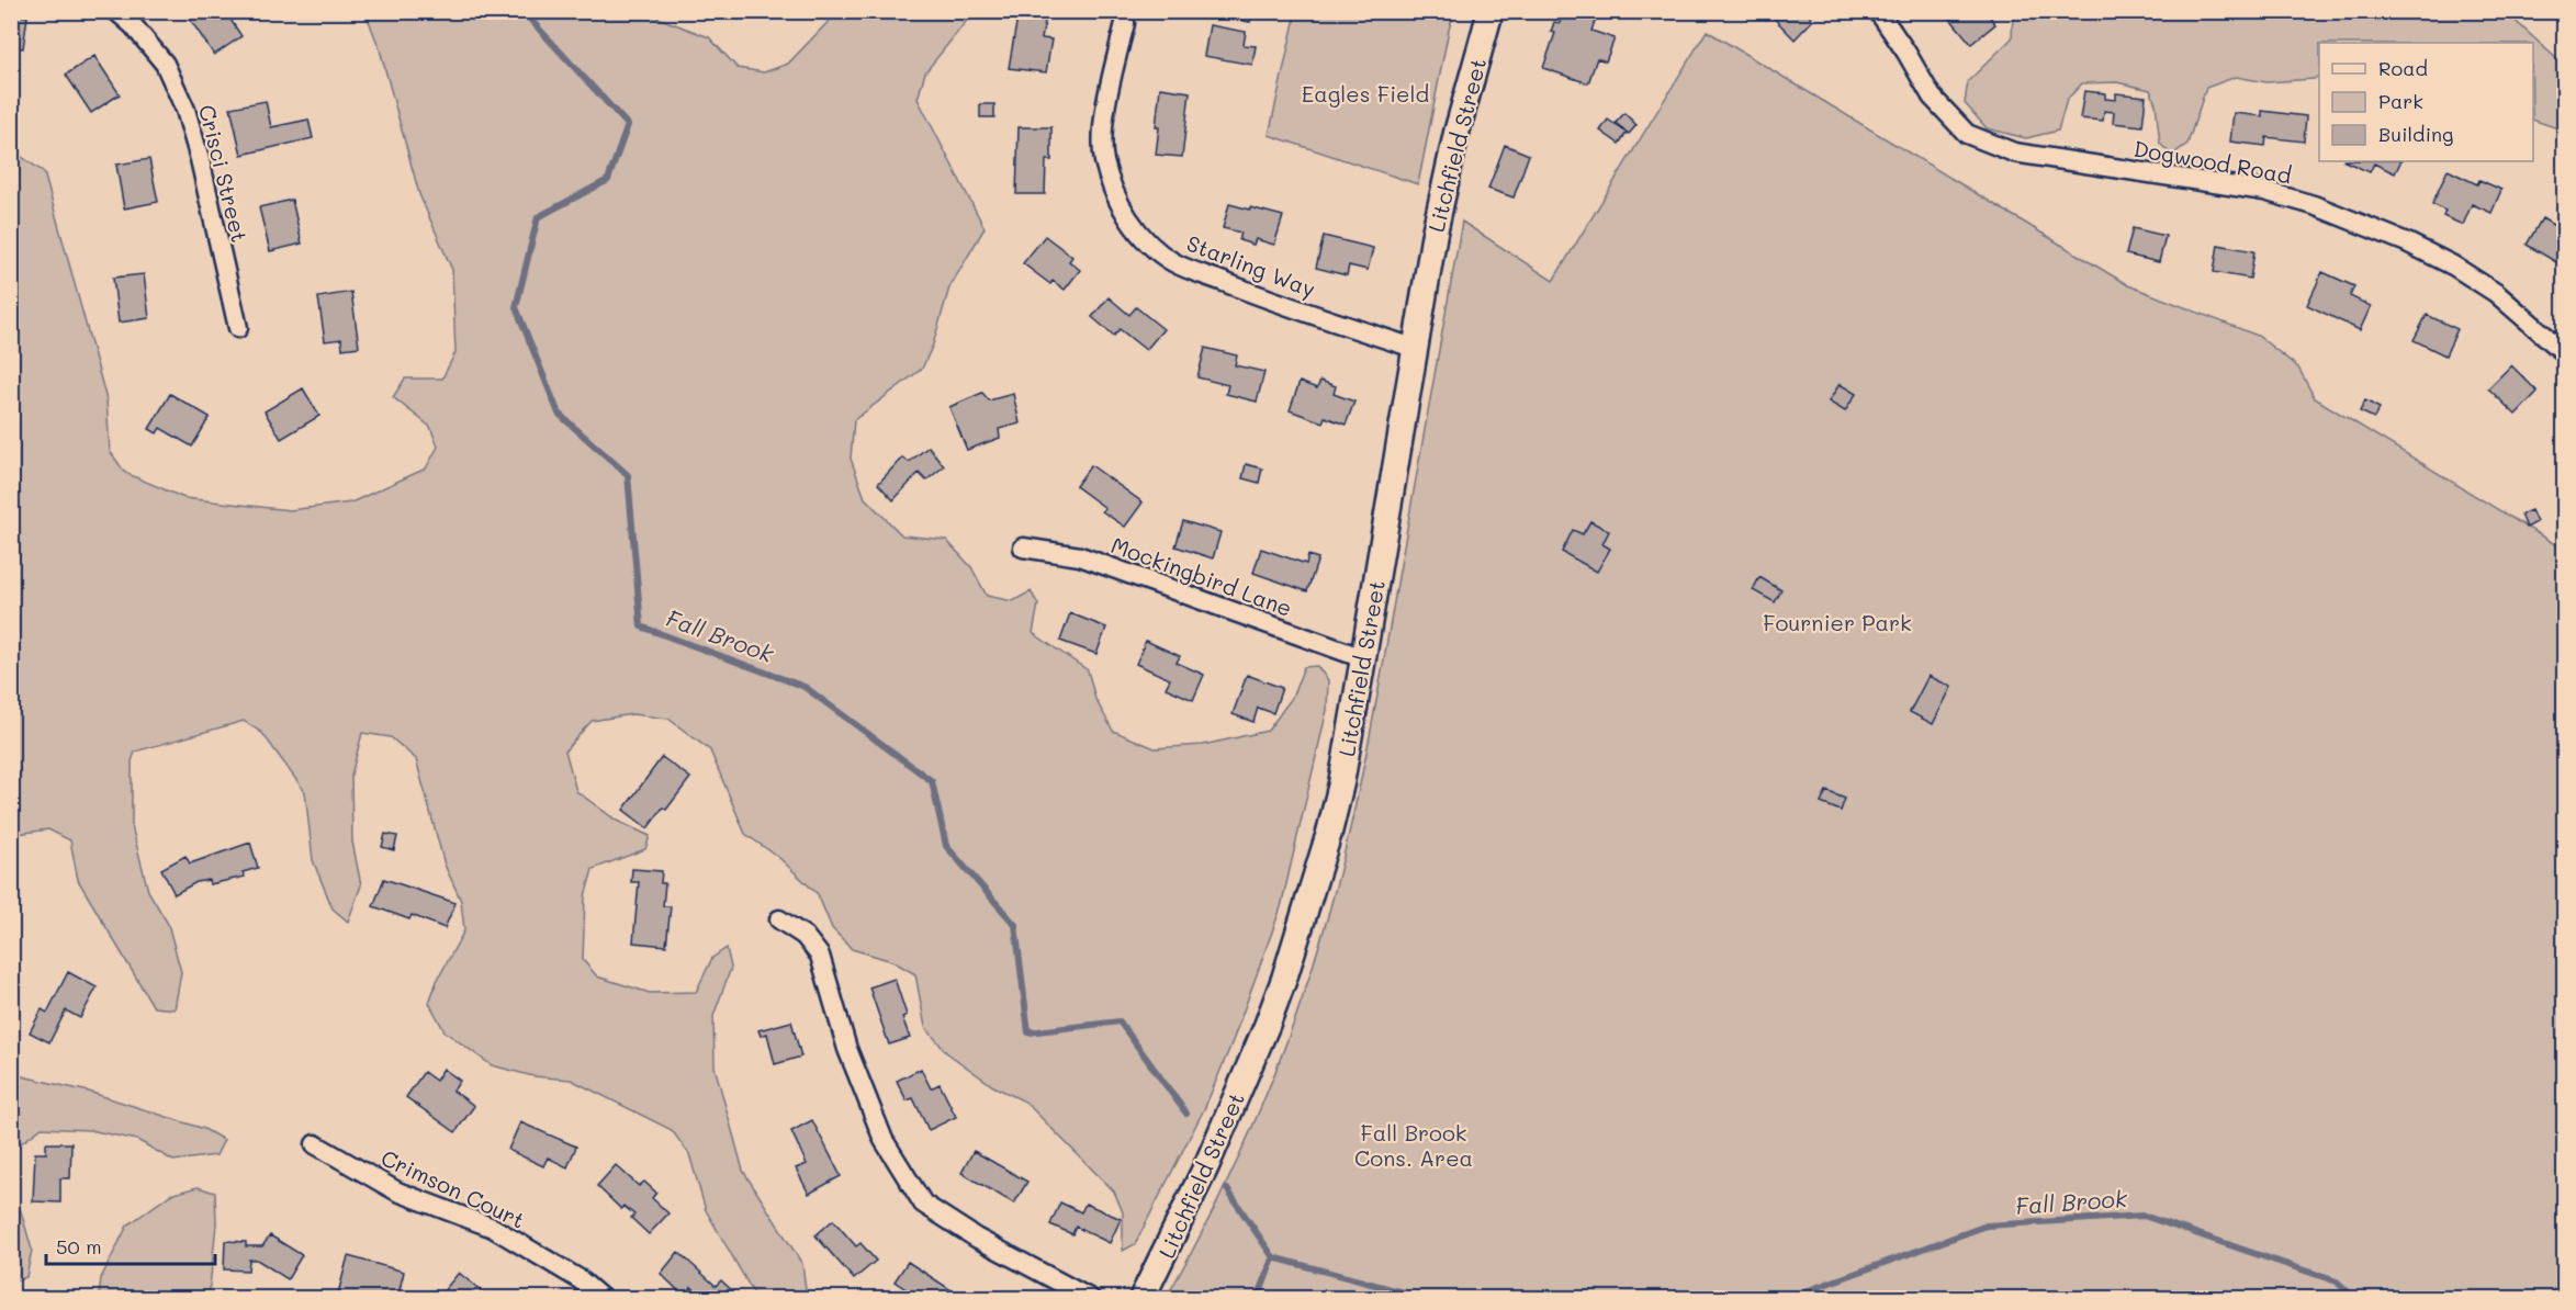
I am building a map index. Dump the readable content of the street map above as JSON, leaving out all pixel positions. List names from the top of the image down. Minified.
{"streets":{"main road":["Litchfield Street"],"street":["Dogwood Road","Crisci Street","Starling Way","Mockingbird Lane","Crimson Court"]},"crossings":[["Litchfield Street","Starling Way"],["Litchfield Street","Mockingbird Lane"]],"water":["Fall Brook"],"parks":["Eagles Field","Fournier Park","Fall Brook Cons. Area"],"legend":["Road","Park","Building"],"scale_bar":"50 m"}
